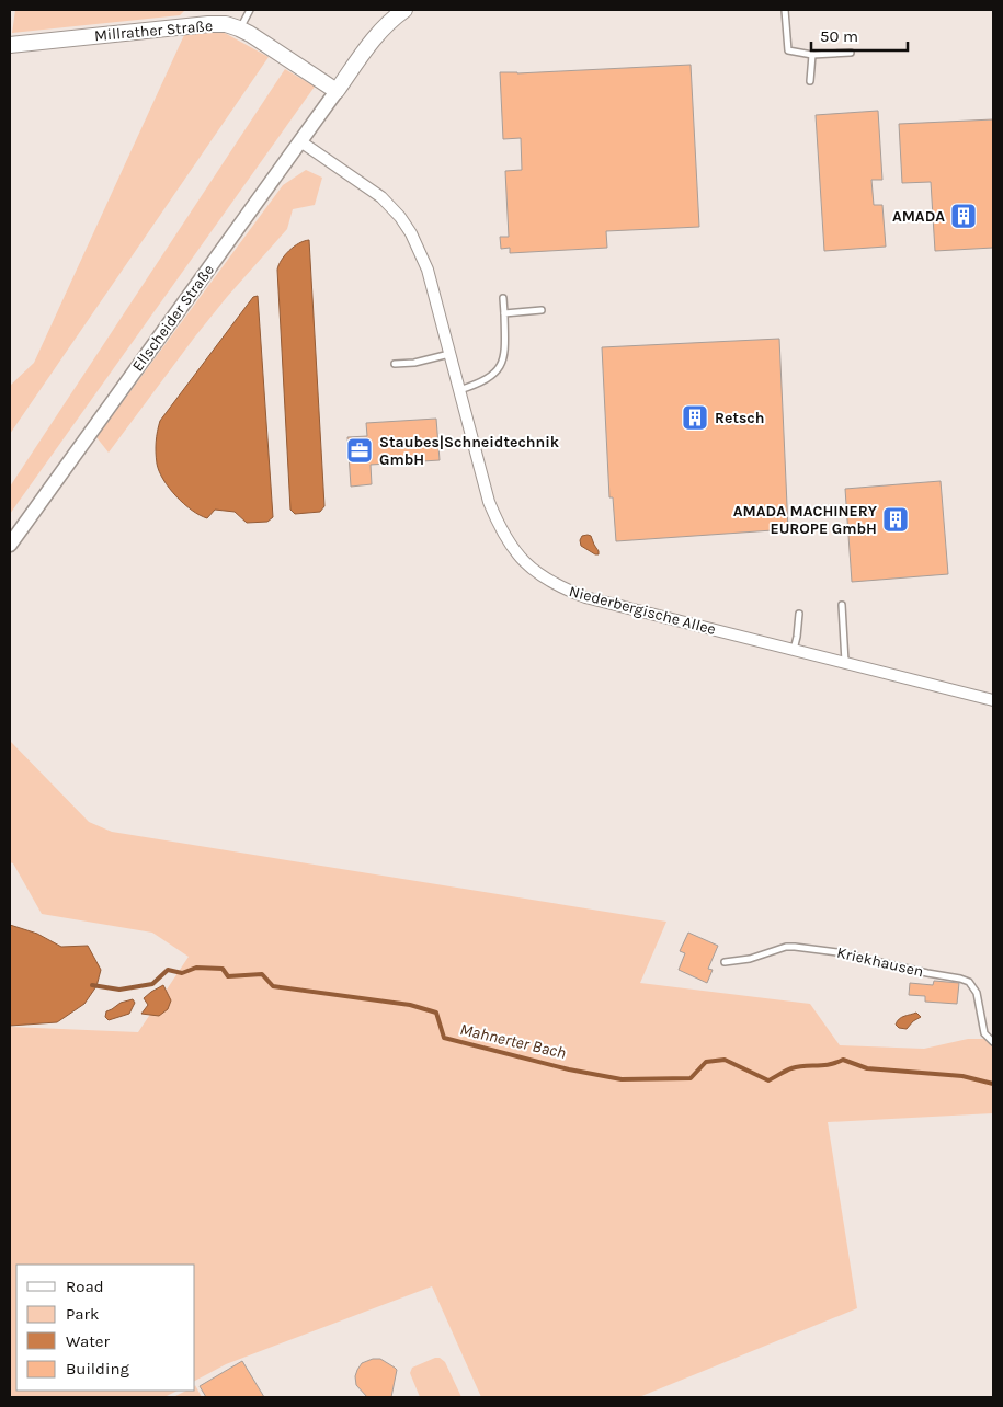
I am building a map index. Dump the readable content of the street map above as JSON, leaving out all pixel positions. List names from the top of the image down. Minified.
{"streets":{"main road":["Millrather Straße"],"street":["Ellscheider Straße","Niederbergische Allee"],"lane":["Kriekhausen"]},"crossings":[["Millrather Straße","Ellscheider Straße"],["Ellscheider Straße","Niederbergische Allee"]],"water":["Mahnerter Bach"],"places":{"building":["AMADA","Retsch","AMADA MACHINERY EUROPE GmbH"],"office":["Staubes|Schneidtechnik GmbH"]},"legend":["Road","Park","Water","Building"],"scale_bar":"50 m"}
